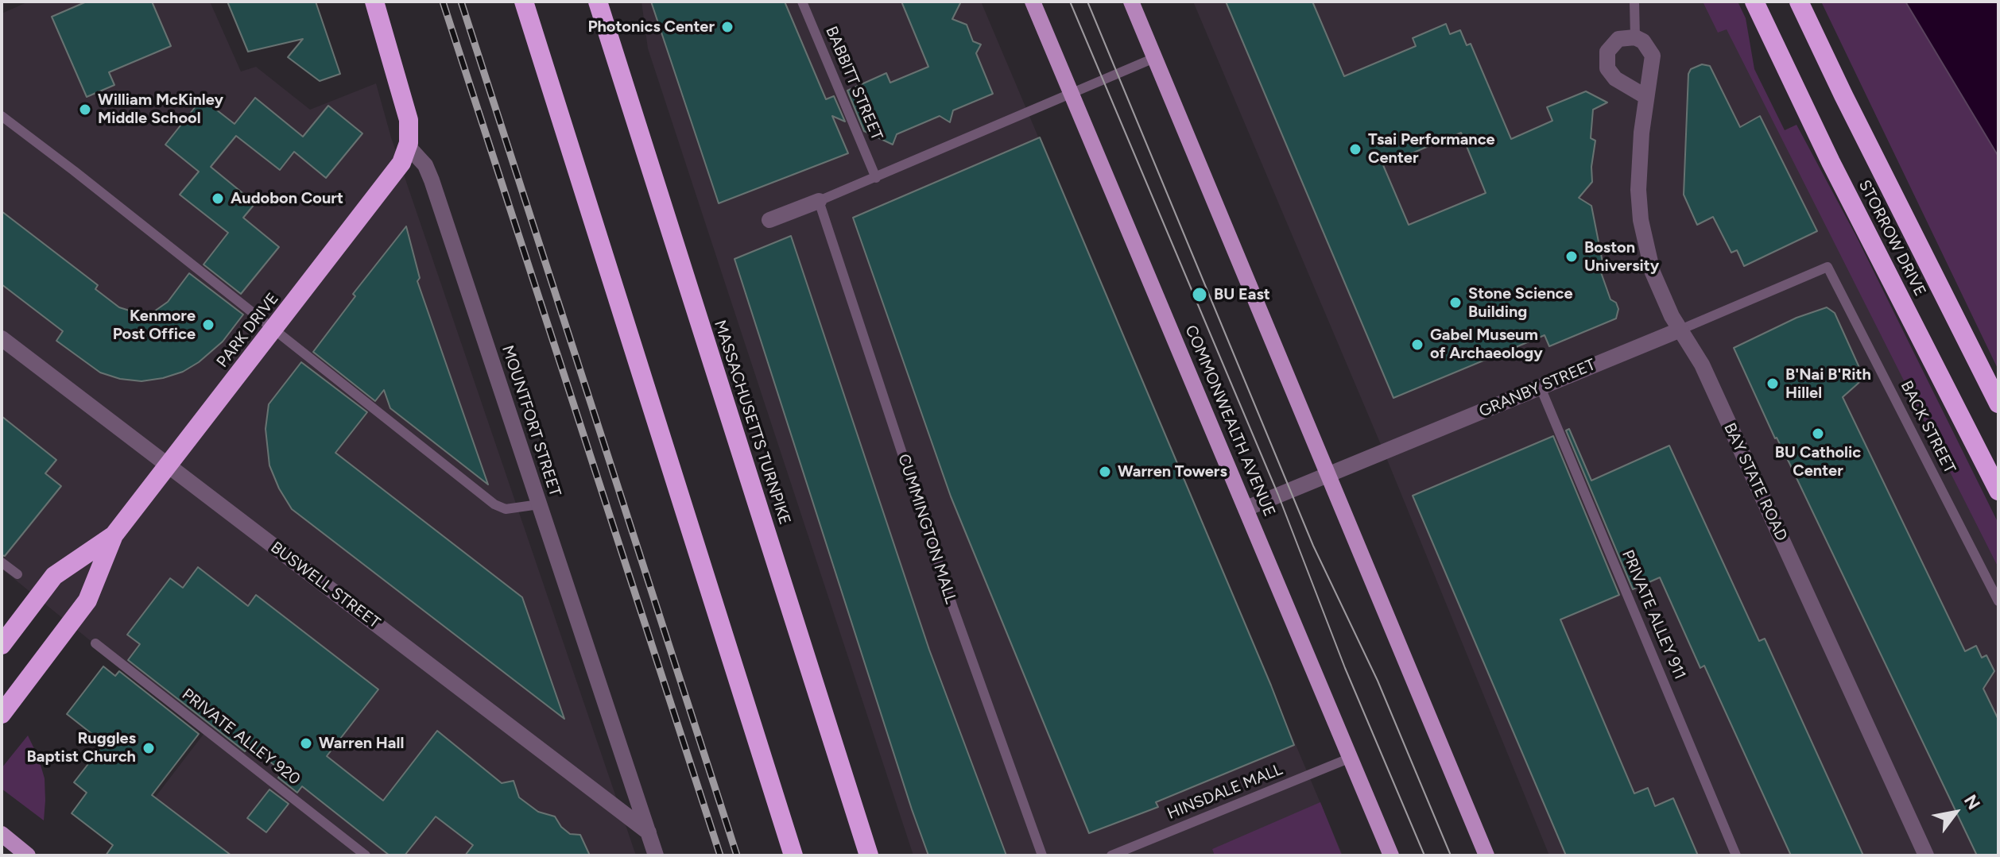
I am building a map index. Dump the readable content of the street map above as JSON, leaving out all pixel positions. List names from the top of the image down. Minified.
{"streets":{"highway":["STORROW DRIVE","PARK DRIVE","MASSACHUSETTS TURNPIKE"],"main road":["COMMONWEALTH AVENUE"],"street":["GRANBY STREET","MOUNTFORT STREET","BAY STATE ROAD","BUSWELL STREET"],"lane":["BABBITT STREET","BACK STREET","CUMMINGTON MALL","PRIVATE ALLEY 911","PRIVATE ALLEY 920","HINSDALE MALL"]},"crossings":[["PARK DRIVE","MOUNTFORT STREET"],["PARK DRIVE","BUSWELL STREET"],["GRANBY STREET","COMMONWEALTH AVENUE"],["GRANBY STREET","BACK STREET"],["GRANBY STREET","BAY STATE ROAD"],["GRANBY STREET","PRIVATE ALLEY 911"],["MOUNTFORT STREET","BUSWELL STREET"],["COMMONWEALTH AVENUE","HINSDALE MALL"]],"places":["Photonics Center","William McKinley Middle School","Tsai Performance Center","Audobon Court","Boston University","BU East","Stone Science Building","Kenmore Post Office","Gabel Museum of Archaeology","B'Nai B'Rith Hillel","BU Catholic Center","Warren Towers","Warren Hall","Ruggles Baptist Church"],"north":"top right"}
